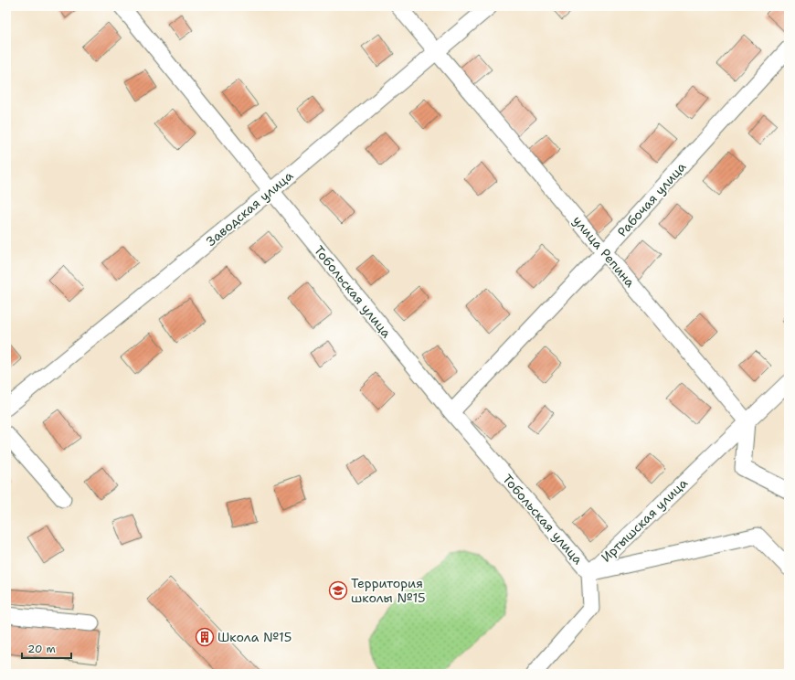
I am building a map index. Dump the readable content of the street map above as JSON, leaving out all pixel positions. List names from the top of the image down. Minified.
{"streets":{"street":["Рабочая улица","Заводская улица","улица Репина","Тобольская улица","Иртышская улица"]},"crossings":[["Рабочая улица","улица Репина"],["Рабочая улица","Тобольская улица"],["Заводская улица","улица Репина"],["Заводская улица","Тобольская улица"],["улица Репина","Иртышская улица"],["Тобольская улица","Иртышская улица"]],"places":{"school or university":["Территория школы №15"],"building":["Школа №15"]},"scale_bar":"20 m"}
